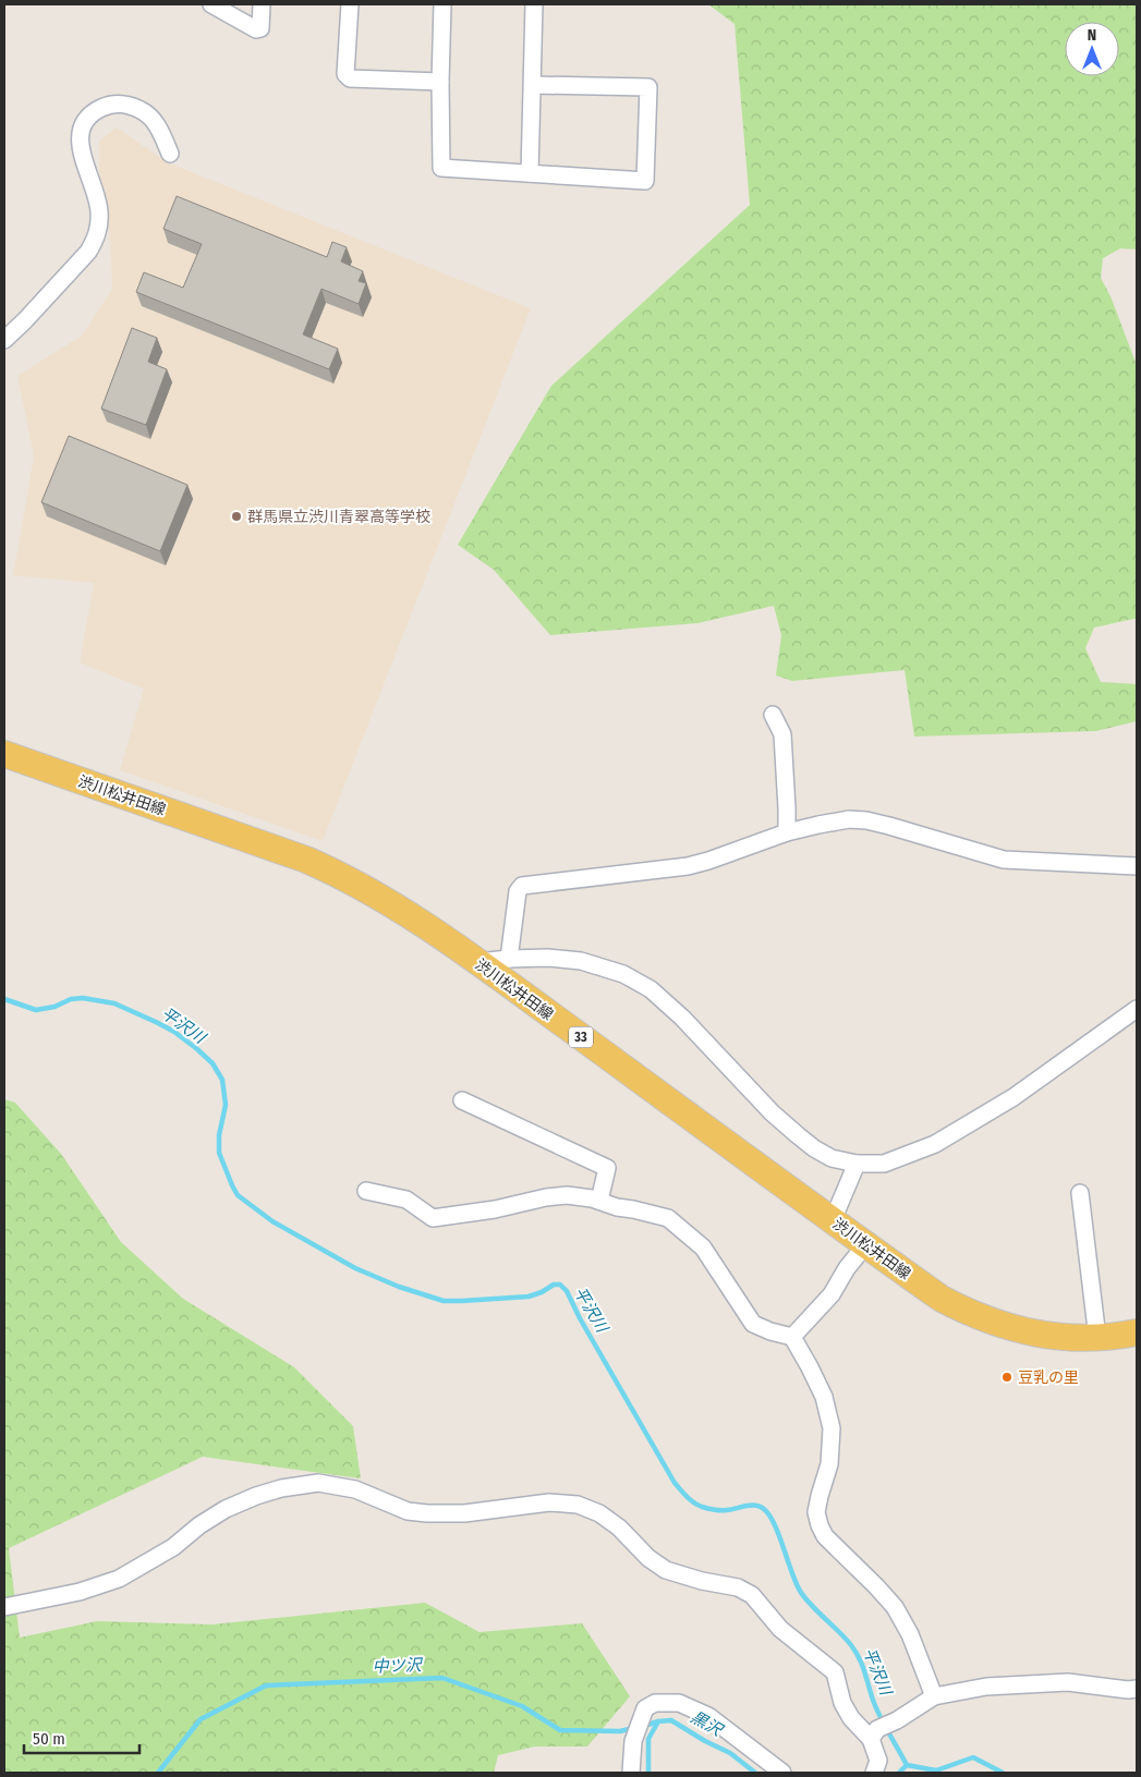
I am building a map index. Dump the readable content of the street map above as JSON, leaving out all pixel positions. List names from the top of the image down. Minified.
{"streets":{"main road":["渋川松井田線","33"]},"water":["平沢川","中ツ沢","黒沢"],"places":["群馬県立渋川青翠高等学校","豆乳の里"],"scale_bar":"50 m","north":"top"}
